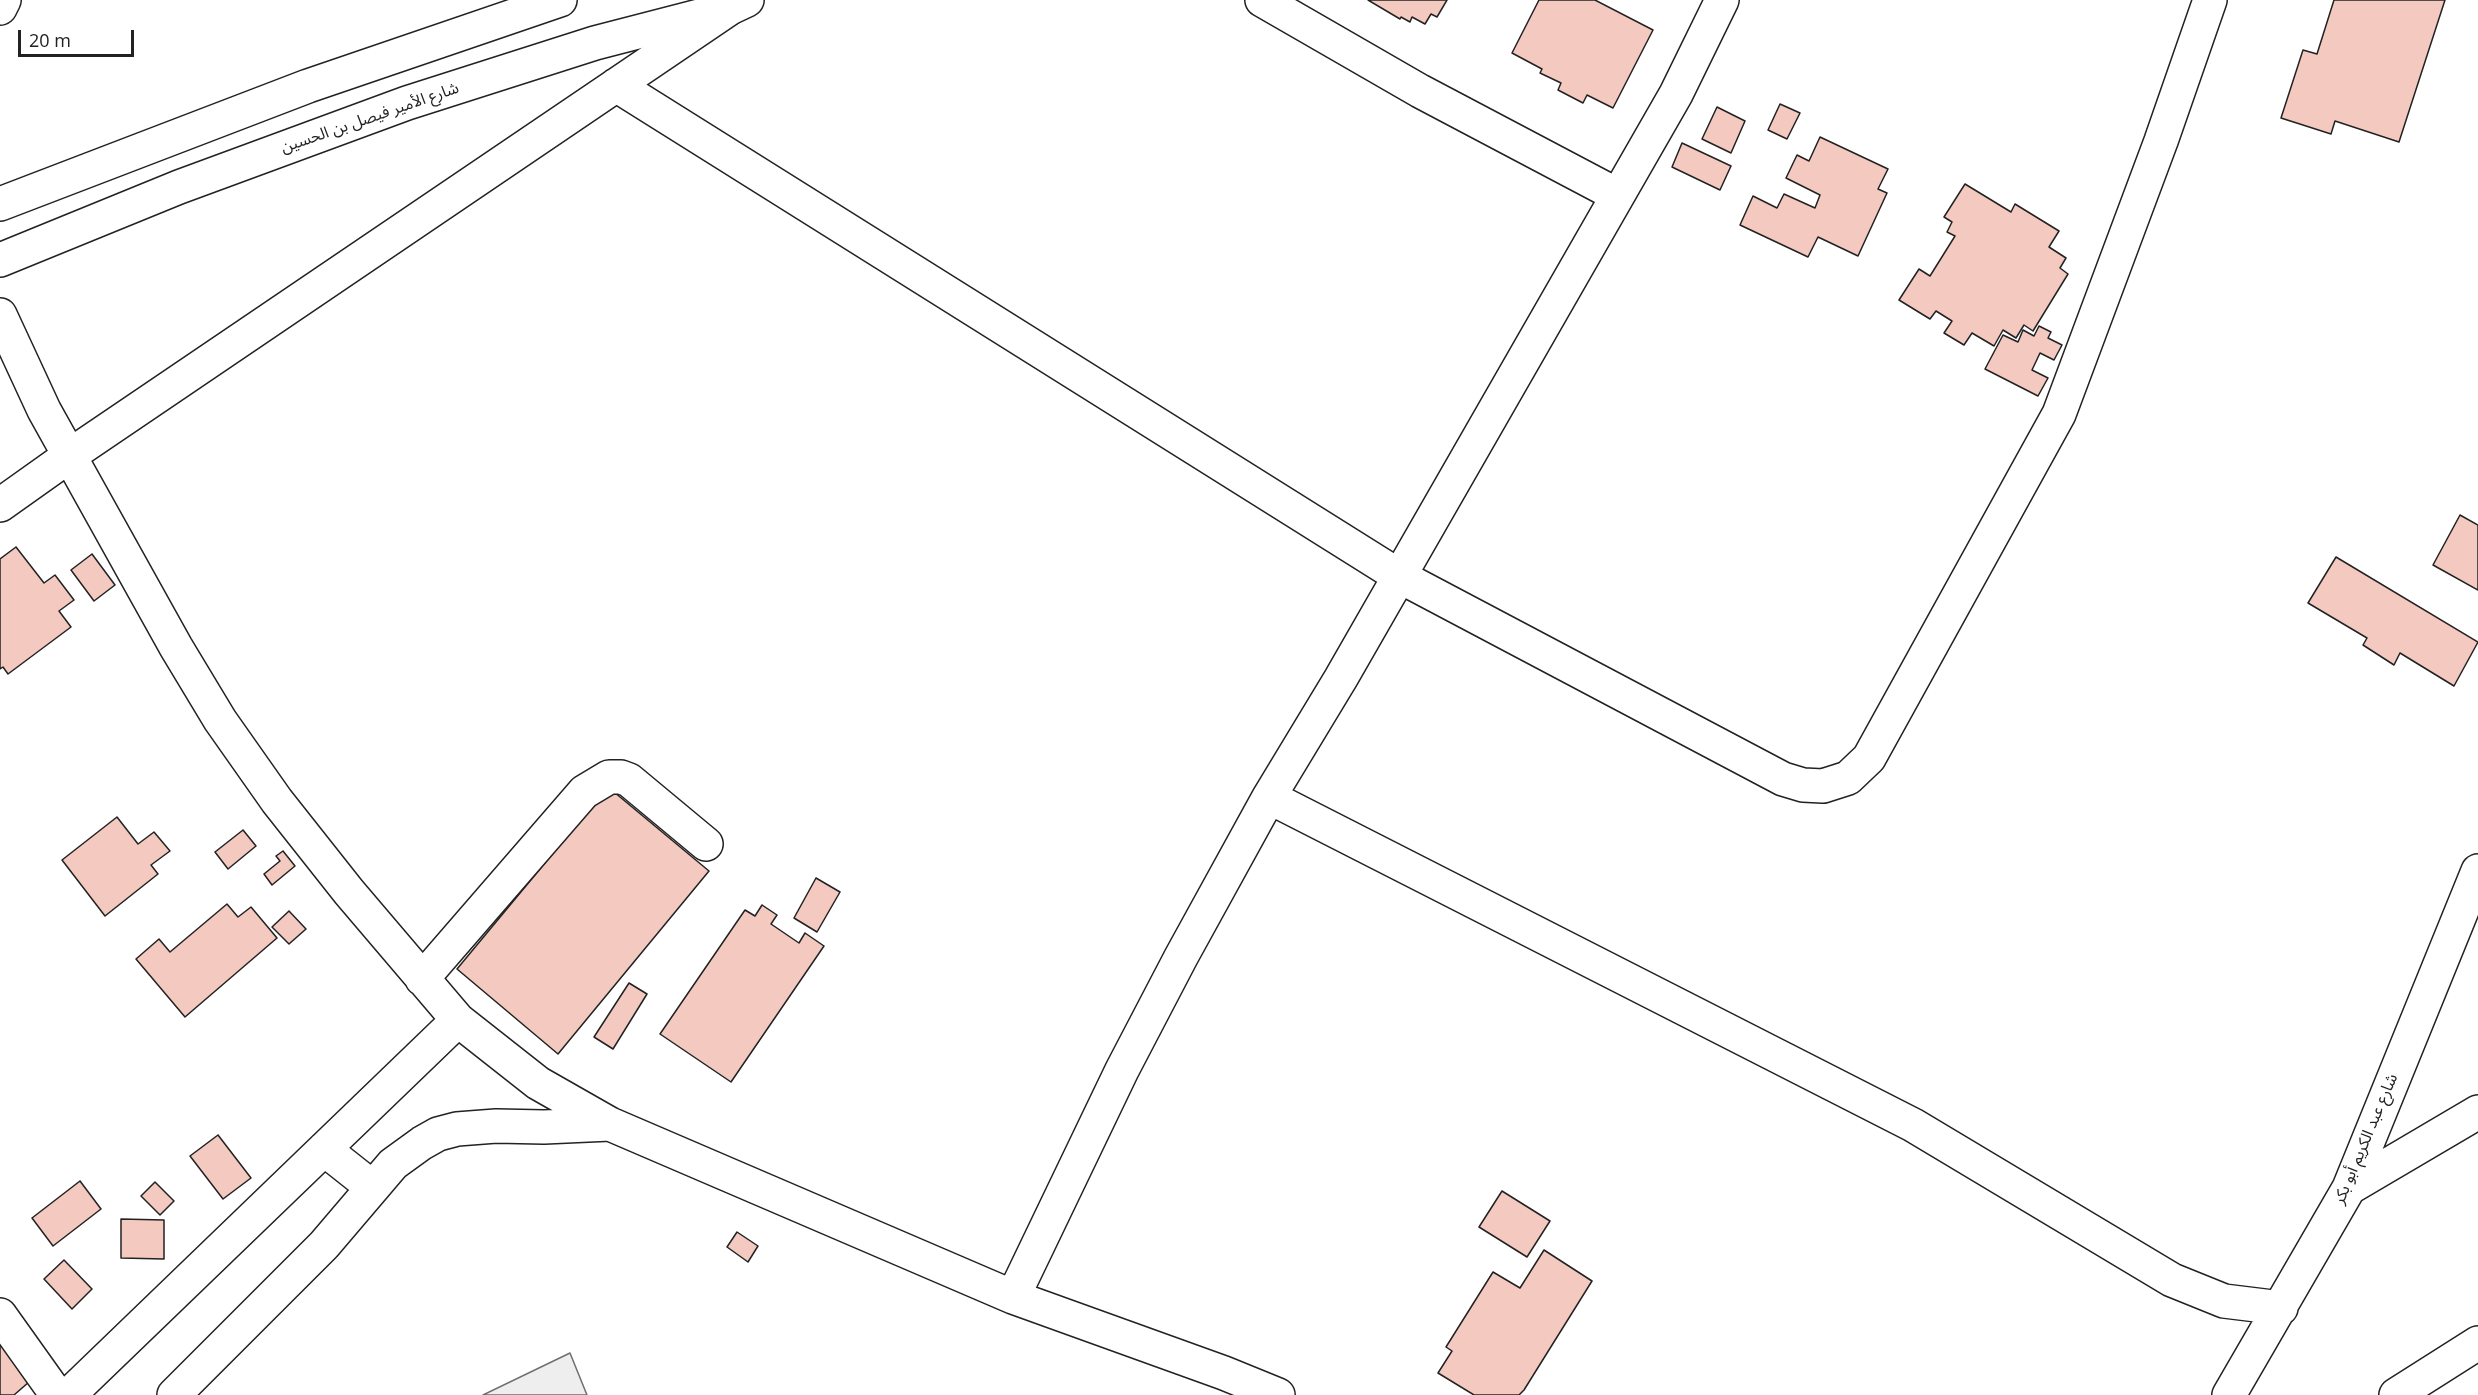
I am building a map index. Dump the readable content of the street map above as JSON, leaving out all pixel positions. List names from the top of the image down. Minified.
{"streets":{"street":["شارع الأمير فيصل بن الحسين","شارع عبد الكريم أبو بكر"]},"scale_bar":"20 m"}
